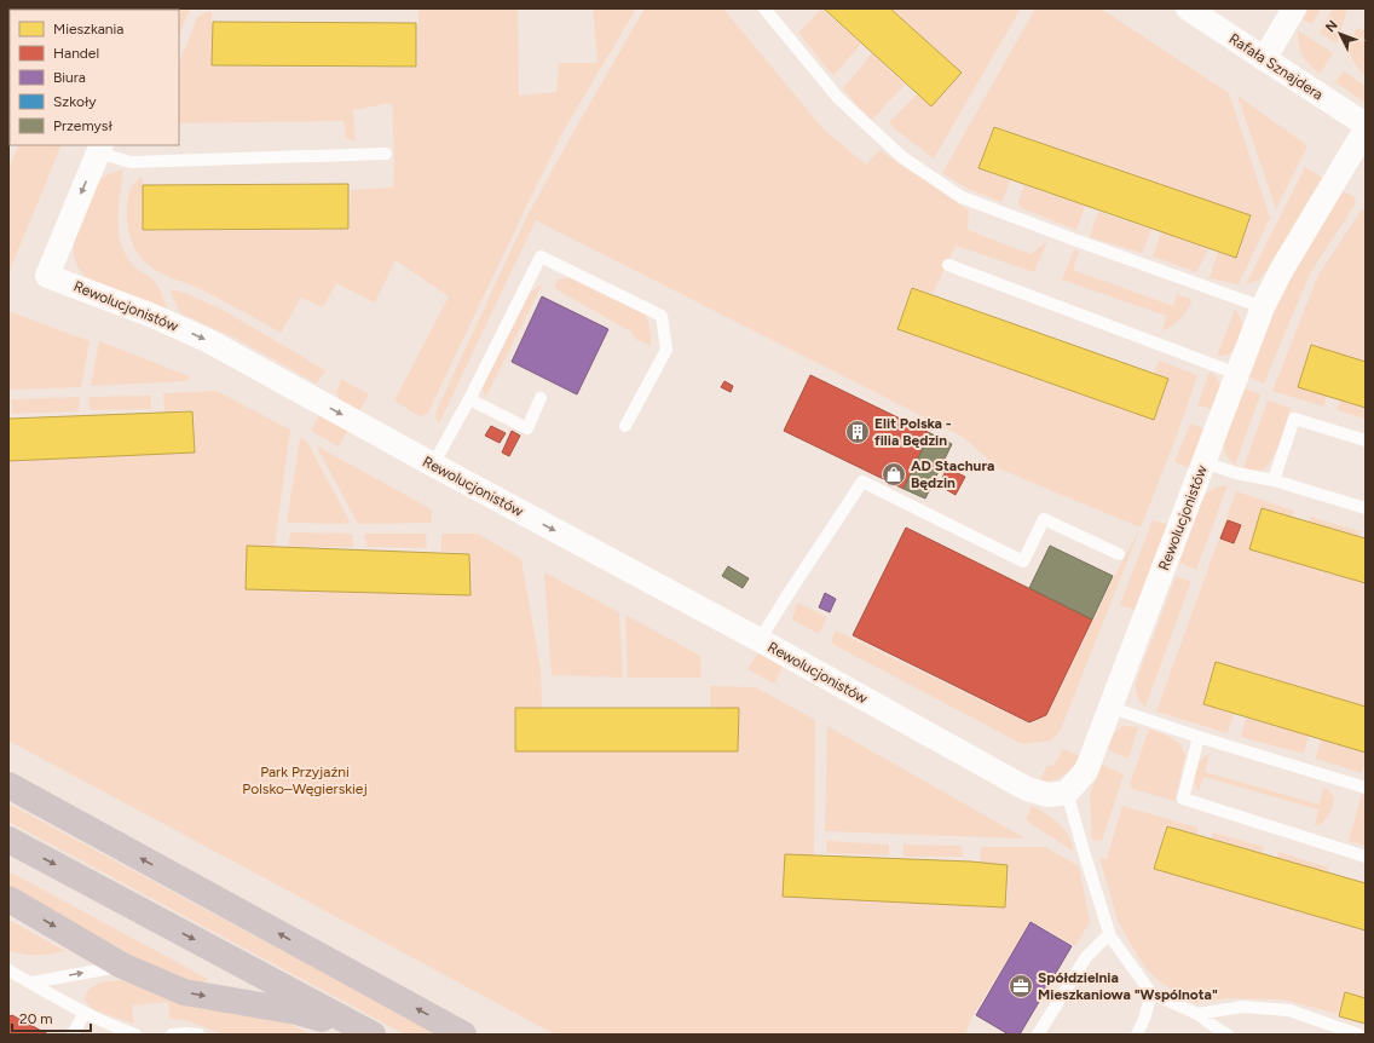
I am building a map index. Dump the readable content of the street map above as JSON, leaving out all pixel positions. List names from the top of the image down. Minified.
{"streets":{"street":["Rafała Sznajdera","Rewolucjonistów"]},"one_way":["Rewolucjonistów"],"parks":["Park Przyjaźni Polsko–Węgierskiej"],"places":{"building":["Elit Polska - filia Będzin"],"shop":["AD Stachura Będzin"],"office":["Spółdzielnia Mieszkaniowa \"Wspólnota\""]},"legend":["Mieszkania","Handel","Biura","Szkoły","Przemysł"],"scale_bar":"20 m","north":"top left"}
